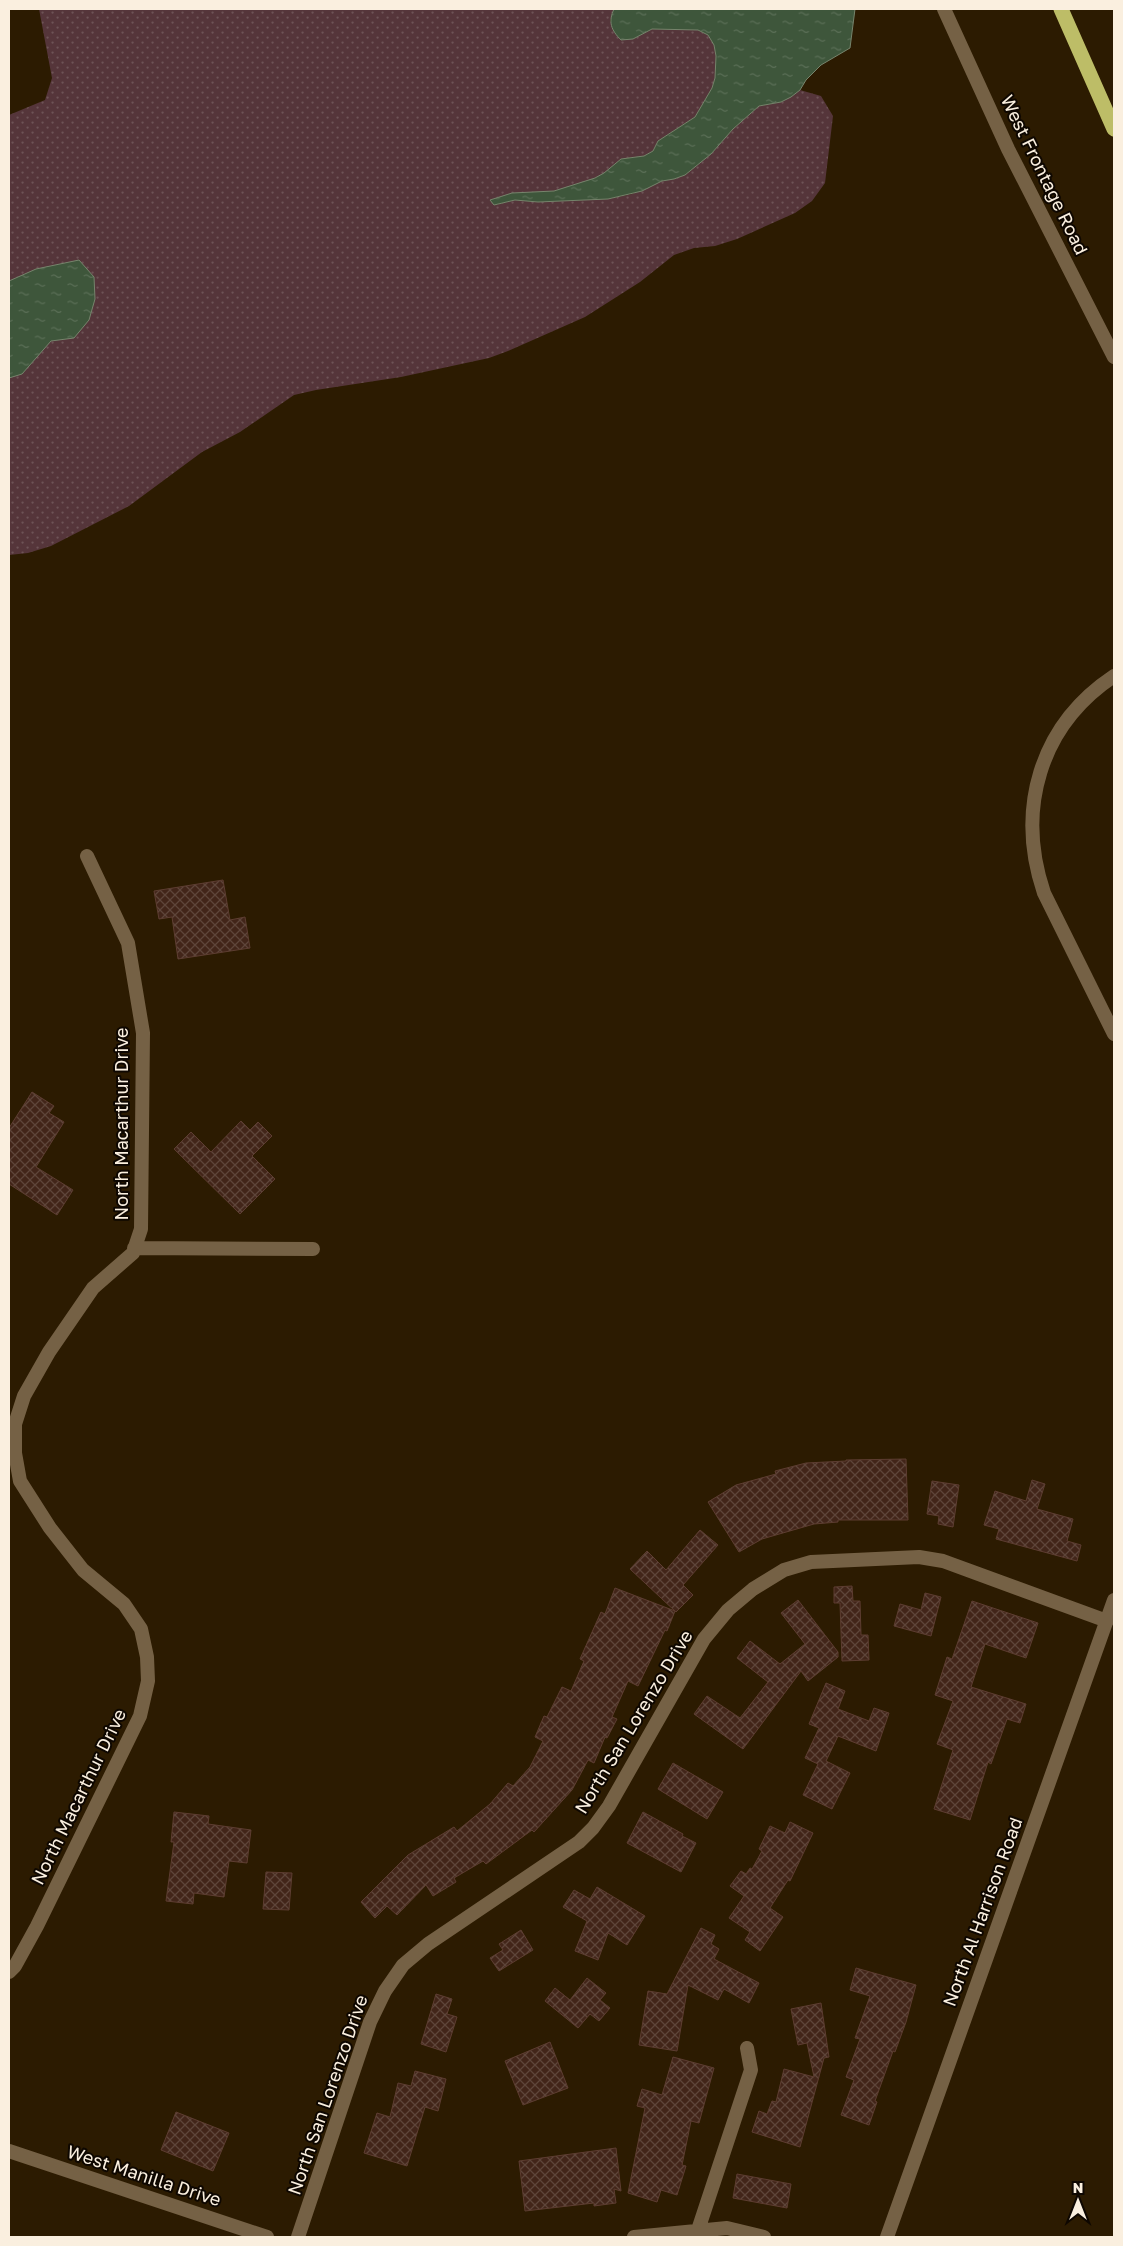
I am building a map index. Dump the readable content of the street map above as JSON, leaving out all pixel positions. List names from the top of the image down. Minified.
{"streets":{"street":["West Frontage Road","North Macarthur Drive","North San Lorenzo Drive","North Al Harrison Road","West Manilla Drive"]},"crossings":[["North San Lorenzo Drive","North Al Harrison Road"]],"north":"top"}
